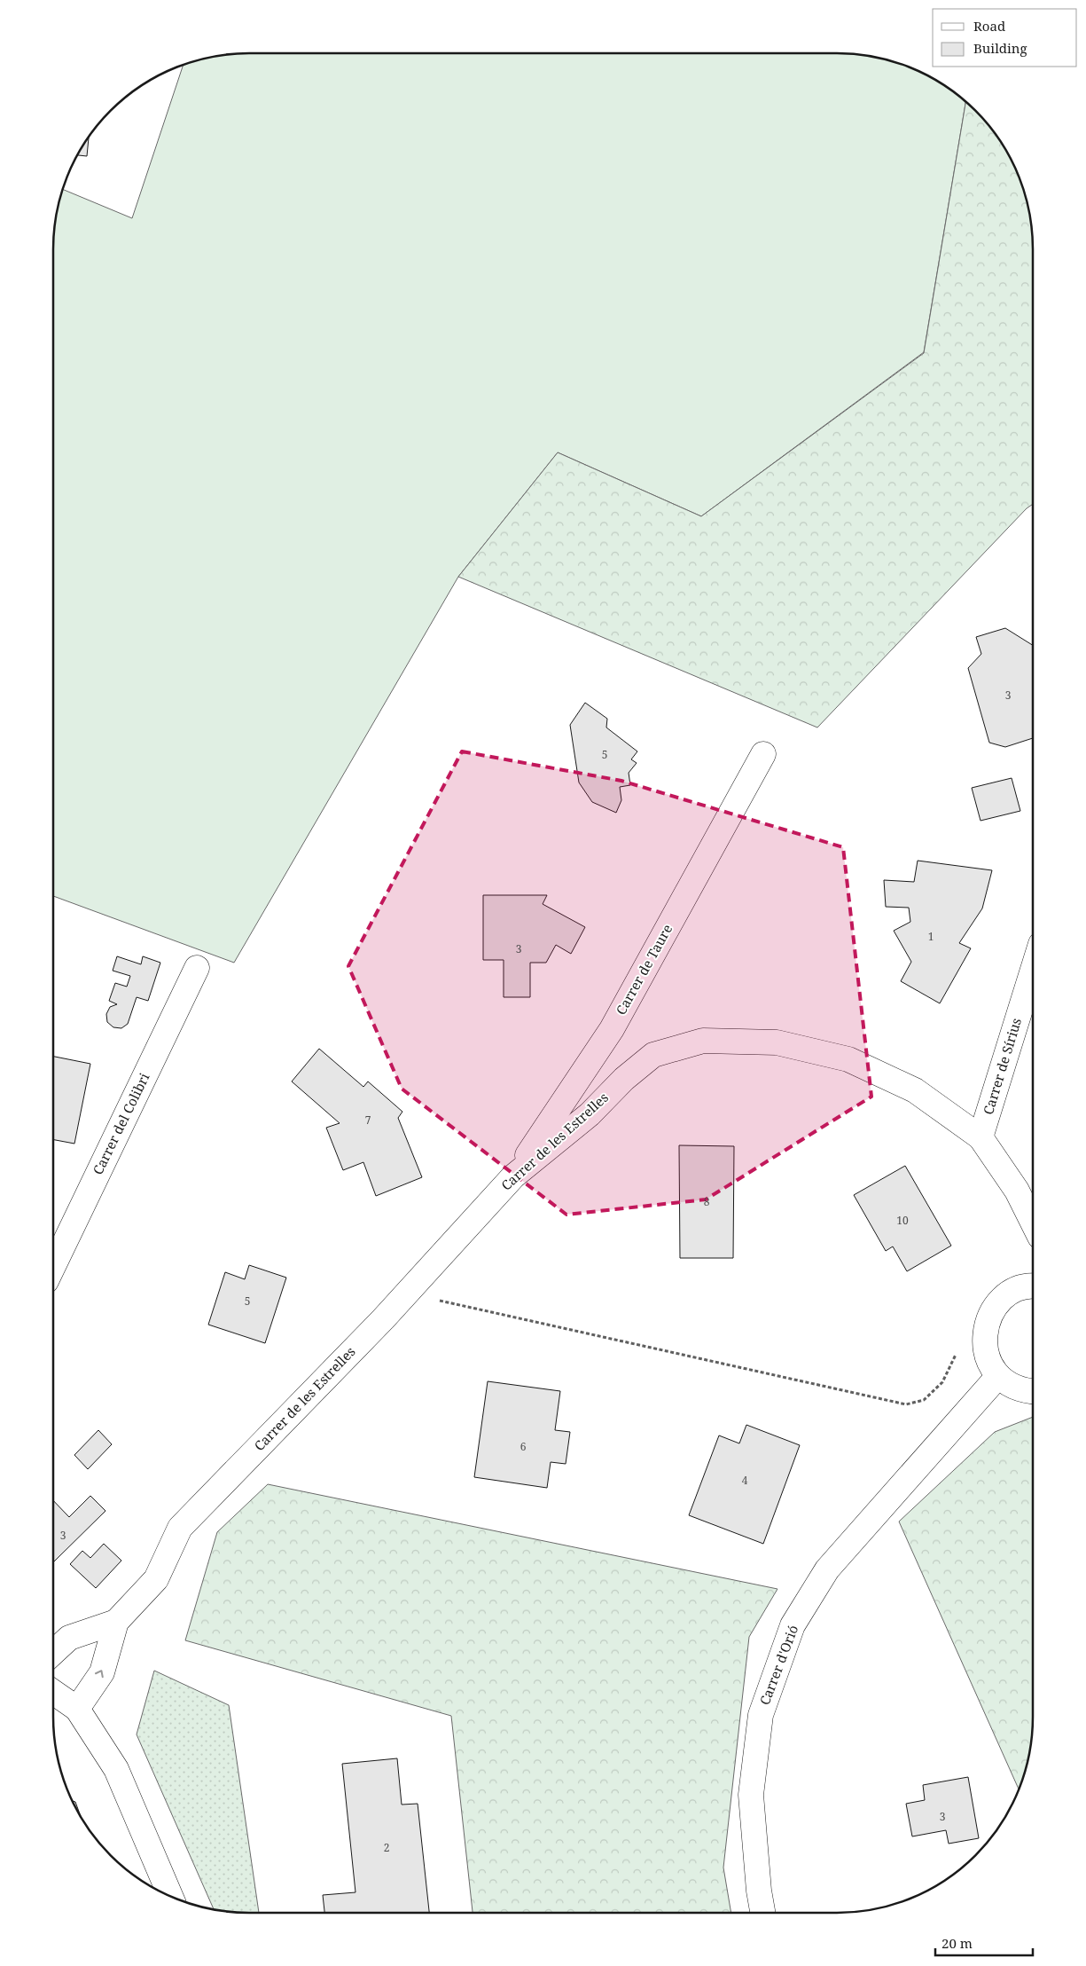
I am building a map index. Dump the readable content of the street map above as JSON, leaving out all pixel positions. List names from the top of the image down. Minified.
{"streets":{"street":["Carrer de Taure","Carrer de Sírius","Carrer del Colibri","Carrer de les Estrelles","Carrer d'Orió"]},"crossings":[["Carrer de Taure","Carrer de les Estrelles"],["Carrer de Sírius","Carrer de les Estrelles"]],"house_numbers":["3","5","1","3","7","8","10","5","6","4","3","3","2"],"legend":["Road","Building"],"scale_bar":"20 m"}
